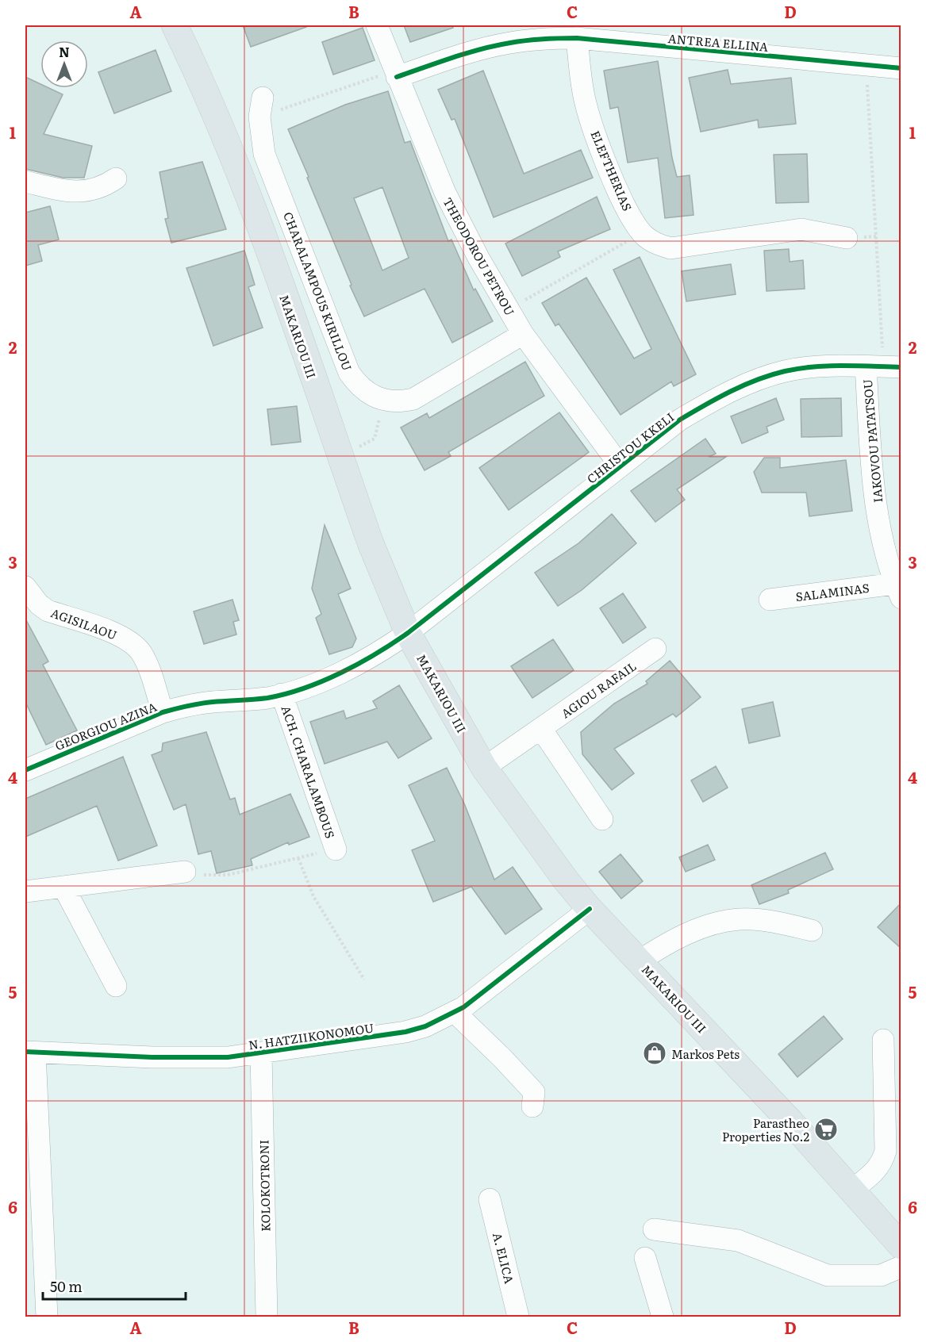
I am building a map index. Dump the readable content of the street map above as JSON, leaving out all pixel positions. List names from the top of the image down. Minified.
{"streets":{"main road":["MAKARIOU III"],"street":["ANTREA ELLINA","ELEFTHERIAS","THEODOROU PETROU","CHARALAMPOUS KIRILLOU","IAKOVOU PATATSOU","CHRISTOU KKELI","SALAMINAS","AGISILAOU","AGIOU RAFAIL","GEORGIOU AZINA","ACH. CHARALAMBOUS","N. HATZIIKONOMOU","KOLOKOTRONI","A. ELICA"]},"crossings":[["ANTREA ELLINA","ELEFTHERIAS"],["ANTREA ELLINA","THEODOROU PETROU"],["THEODOROU PETROU","CHARALAMPOUS KIRILLOU"],["THEODOROU PETROU","CHRISTOU KKELI"],["MAKARIOU III","CHRISTOU KKELI"],["MAKARIOU III","AGIOU RAFAIL"],["MAKARIOU III","GEORGIOU AZINA"],["MAKARIOU III","N. HATZIIKONOMOU"],["IAKOVOU PATATSOU","CHRISTOU KKELI"],["IAKOVOU PATATSOU","SALAMINAS"],["CHRISTOU KKELI","GEORGIOU AZINA"],["AGISILAOU","GEORGIOU AZINA"],["GEORGIOU AZINA","ACH. CHARALAMBOUS"],["N. HATZIIKONOMOU","KOLOKOTRONI"]],"places":{"shop":["Markos Pets"],"supermarket":["Parastheo Properties No.2"]},"scale_bar":"50 m","north":"top","grid":{"columns":["A","B","C","D"],"rows":["1","2","3","4","5","6"]}}
